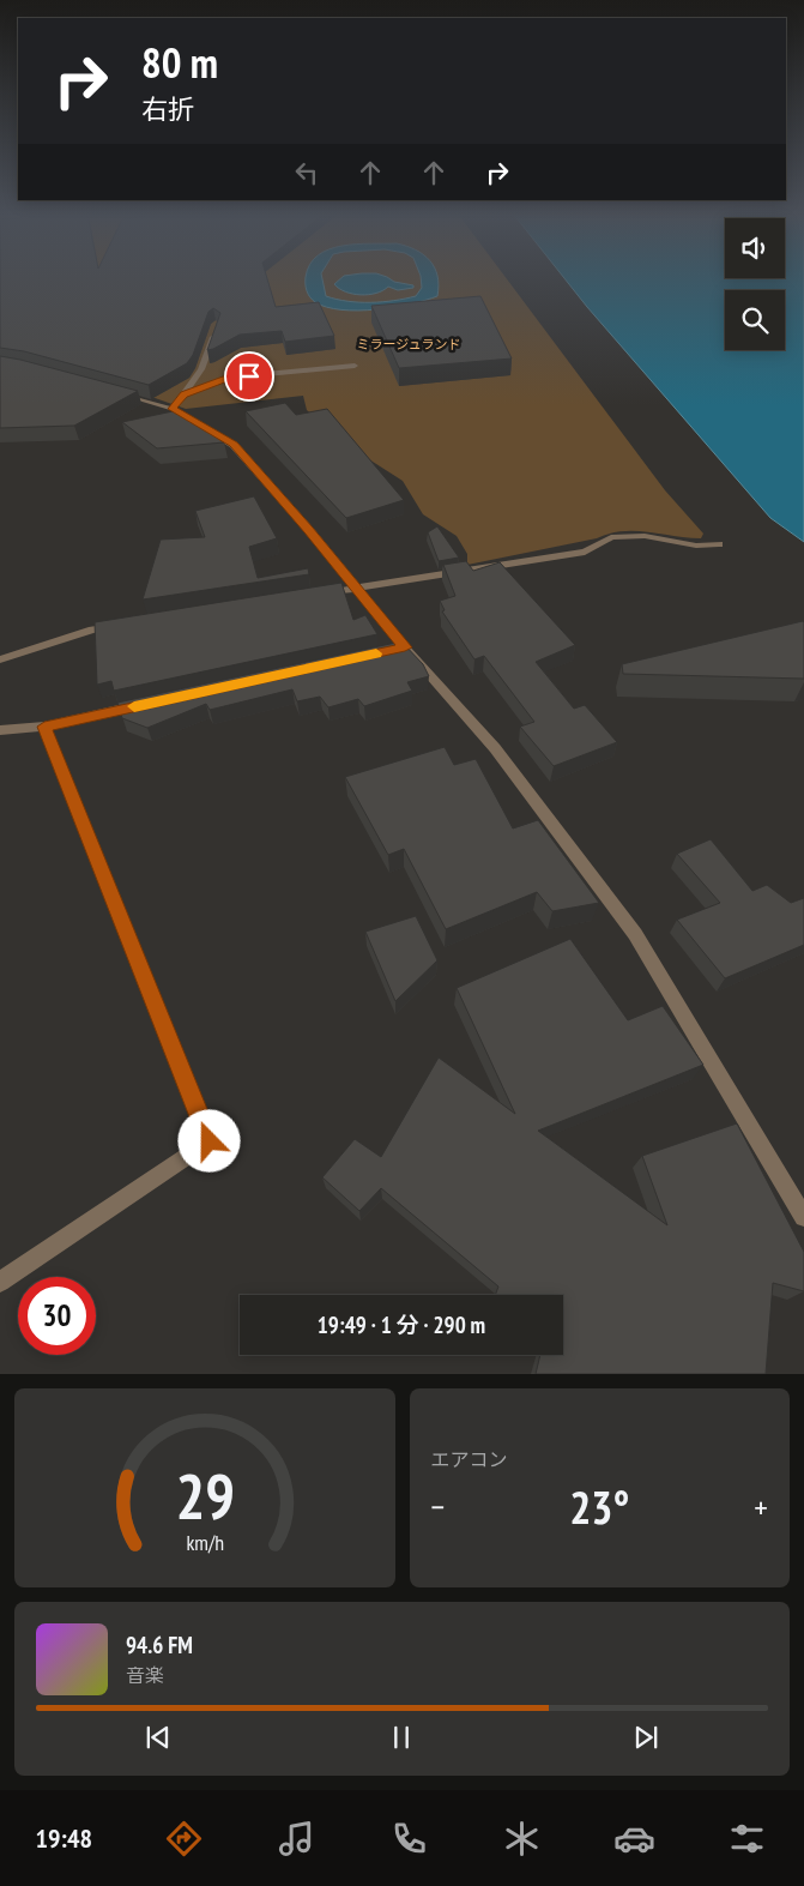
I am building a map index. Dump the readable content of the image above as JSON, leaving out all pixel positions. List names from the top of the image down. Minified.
{"parks":["ミラージュランド"],"page":{"turn":["80 m","右折"],"limit":"30","trip":"19:49 · 1 分 · 290 m","tile":"エアコン","heat":["−","23°","+"],"song":["94.6 FM","音楽"],"tabs":"19:48","gauge":["29","km/h"]}}
